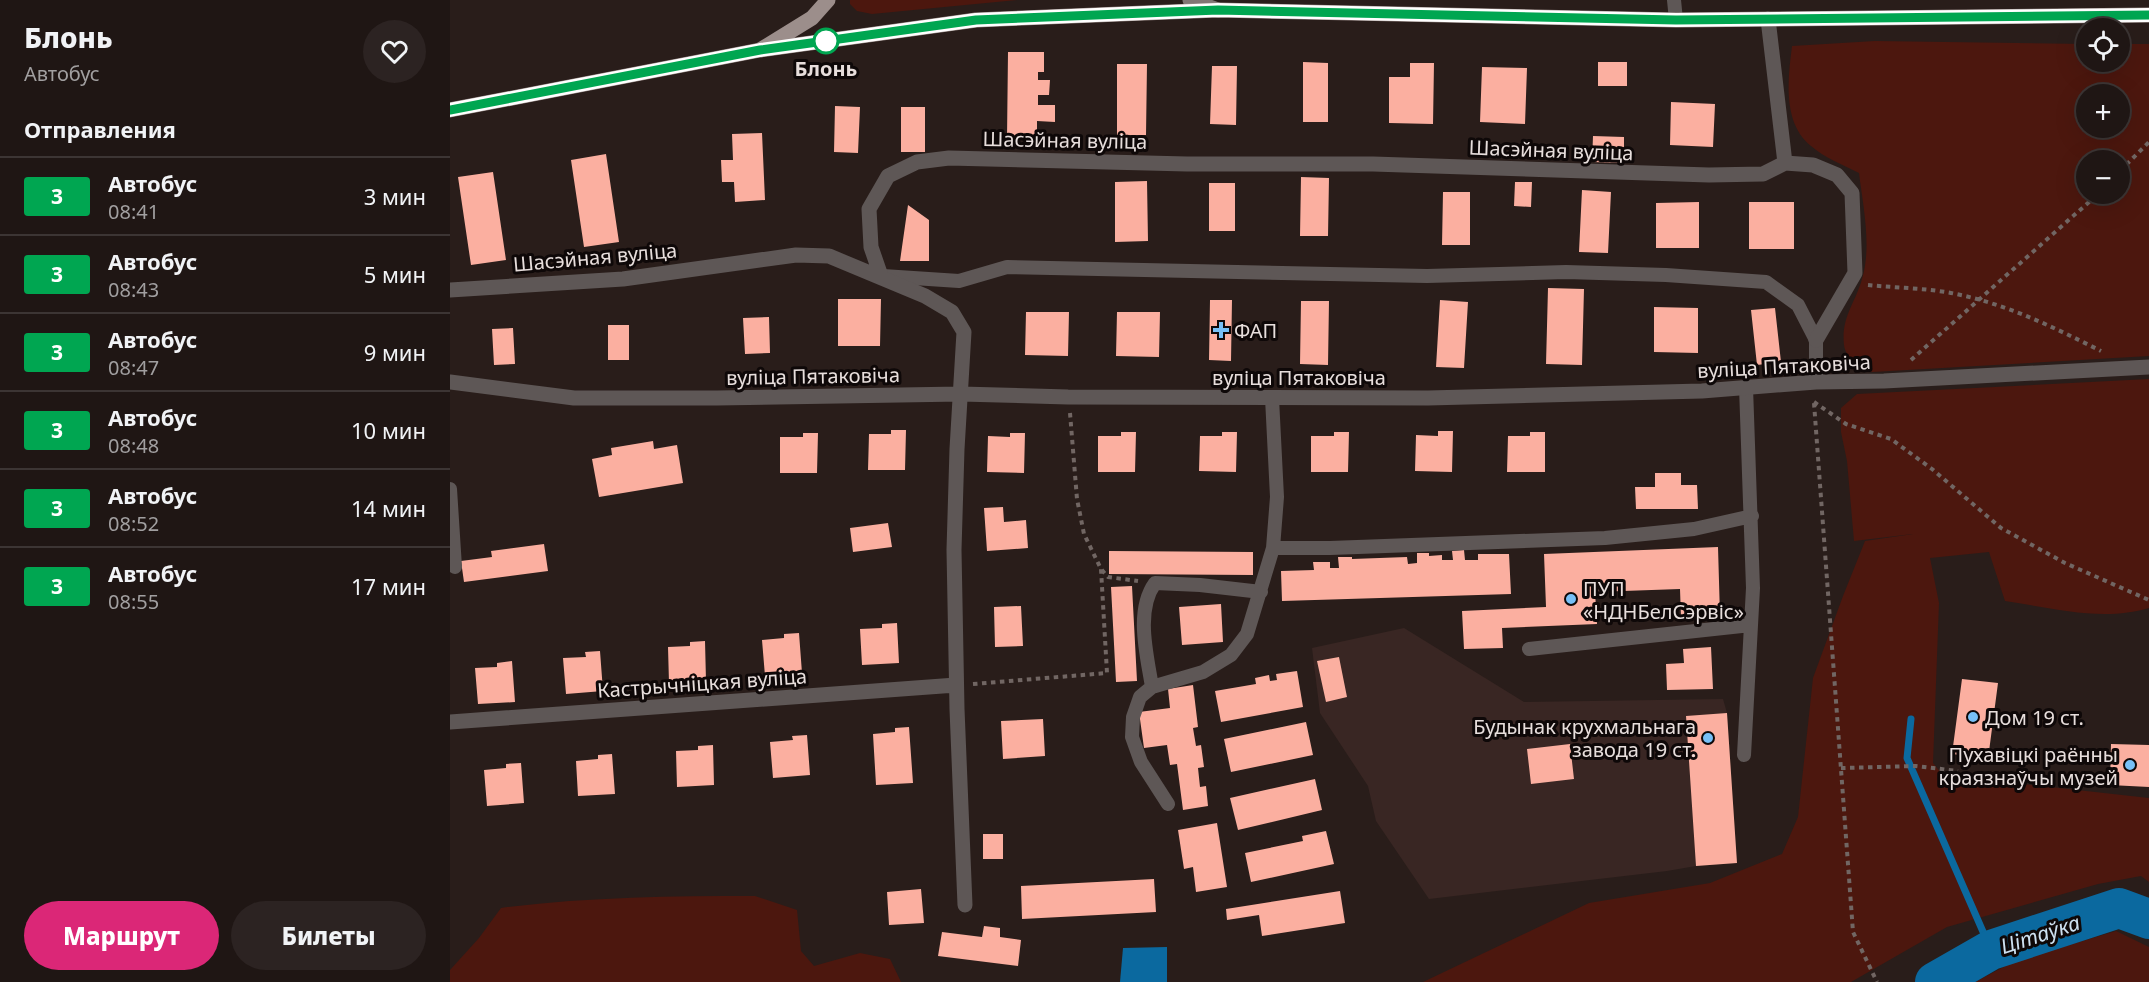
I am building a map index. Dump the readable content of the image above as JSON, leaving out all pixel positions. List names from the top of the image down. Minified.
{"streets":{"street":["Шасэйная вуліца","вуліца Пятаковіча","Кастрычніцкая вуліца"]},"water":["Цітаўка"],"places":{"other":["Блонь","ПУП «НДНБелСэрвіс»","Дом 19 ст.","Будынак крухмальнага завода 19 ст.","Пухавіцкі раённы краязнаўчы музей"],"health":["ФАП"]},"lines":["bus line 3"],"page":{"heading":[["Блонь","Автобус"],"Отправления"],"map_buttons":["+","−"],"list":[{"mark":"3","name":"Автобус","note":"08:41","value":"3 мин"},{"mark":"3","name":"Автобус","note":"08:43","value":"5 мин"},{"mark":"3","name":"Автобус","note":"08:47","value":"9 мин"},{"mark":"3","name":"Автобус","note":"08:48","value":"10 мин"},{"mark":"3","name":"Автобус","note":"08:52","value":"14 мин"},{"mark":"3","name":"Автобус","note":"08:55","value":"17 мин"}],"buttons":["Маршрут","Билеты"]}}
